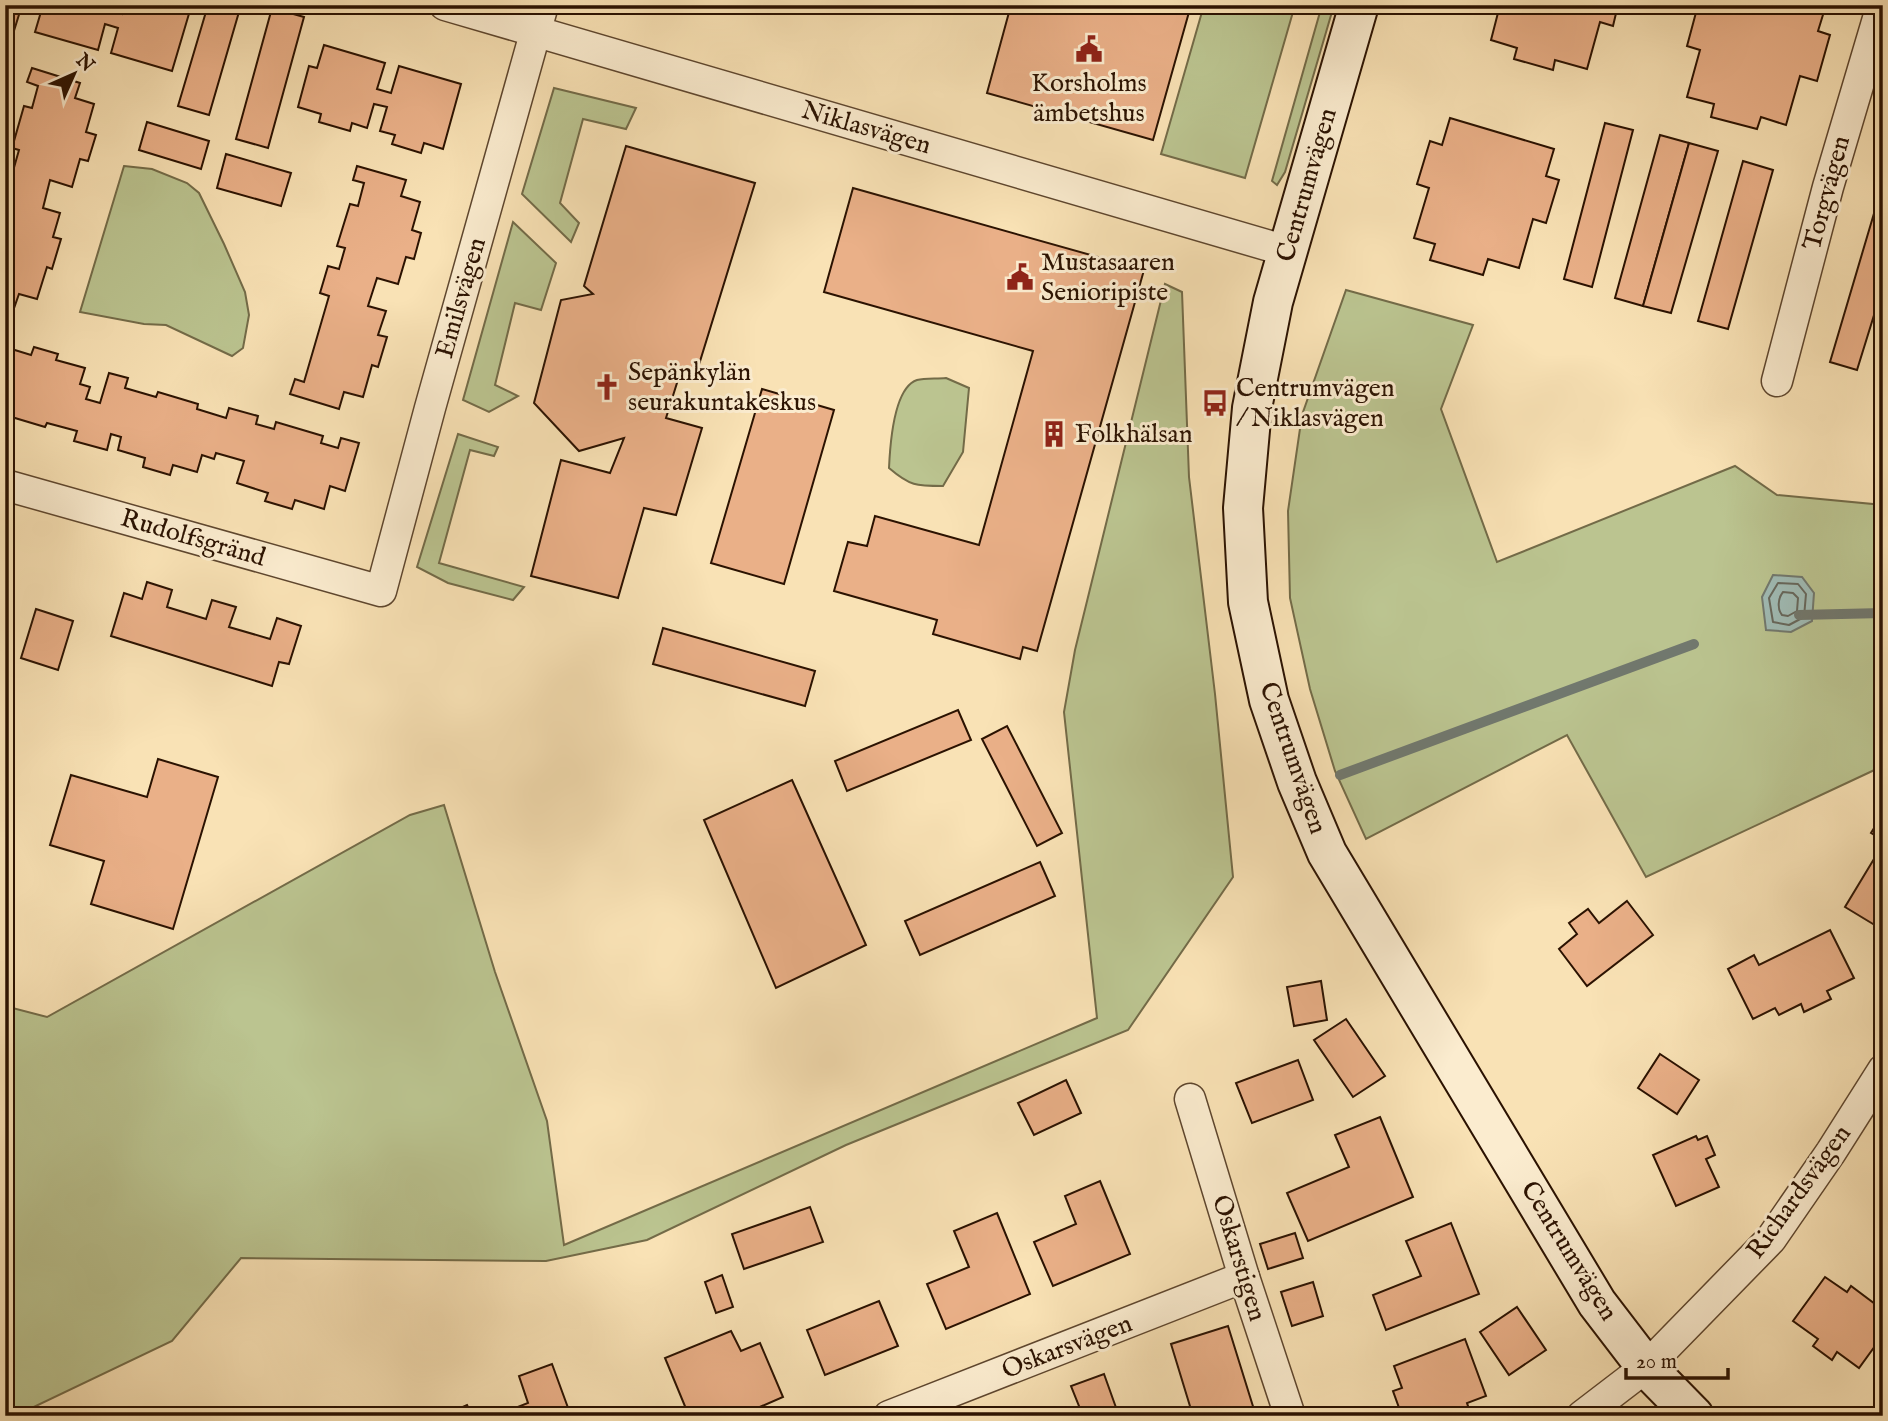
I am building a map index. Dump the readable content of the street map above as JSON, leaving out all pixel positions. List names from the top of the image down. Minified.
{"streets":{"main road":["Centrumvägen"],"street":["Niklasvägen","Torgvägen","Emilsvägen","Rudolfsgränd","Richardsvägen","Oskarstigen","Oskarsvägen"]},"crossings":[["Niklasvägen","Centrumvägen"],["Niklasvägen","Emilsvägen"],["Centrumvägen","Richardsvägen"],["Emilsvägen","Rudolfsgränd"],["Oskarstigen","Oskarsvägen"]],"places":{"public building":["Korsholms ämbetshus","Mustasaaren Senioripiste"],"church":["Sepänkylän seurakuntakeskus"],"bus stop":["Centrumvägen / Niklasvägen"],"building":["Folkhälsan"]},"scale_bar":"20 m","north":"top right"}
